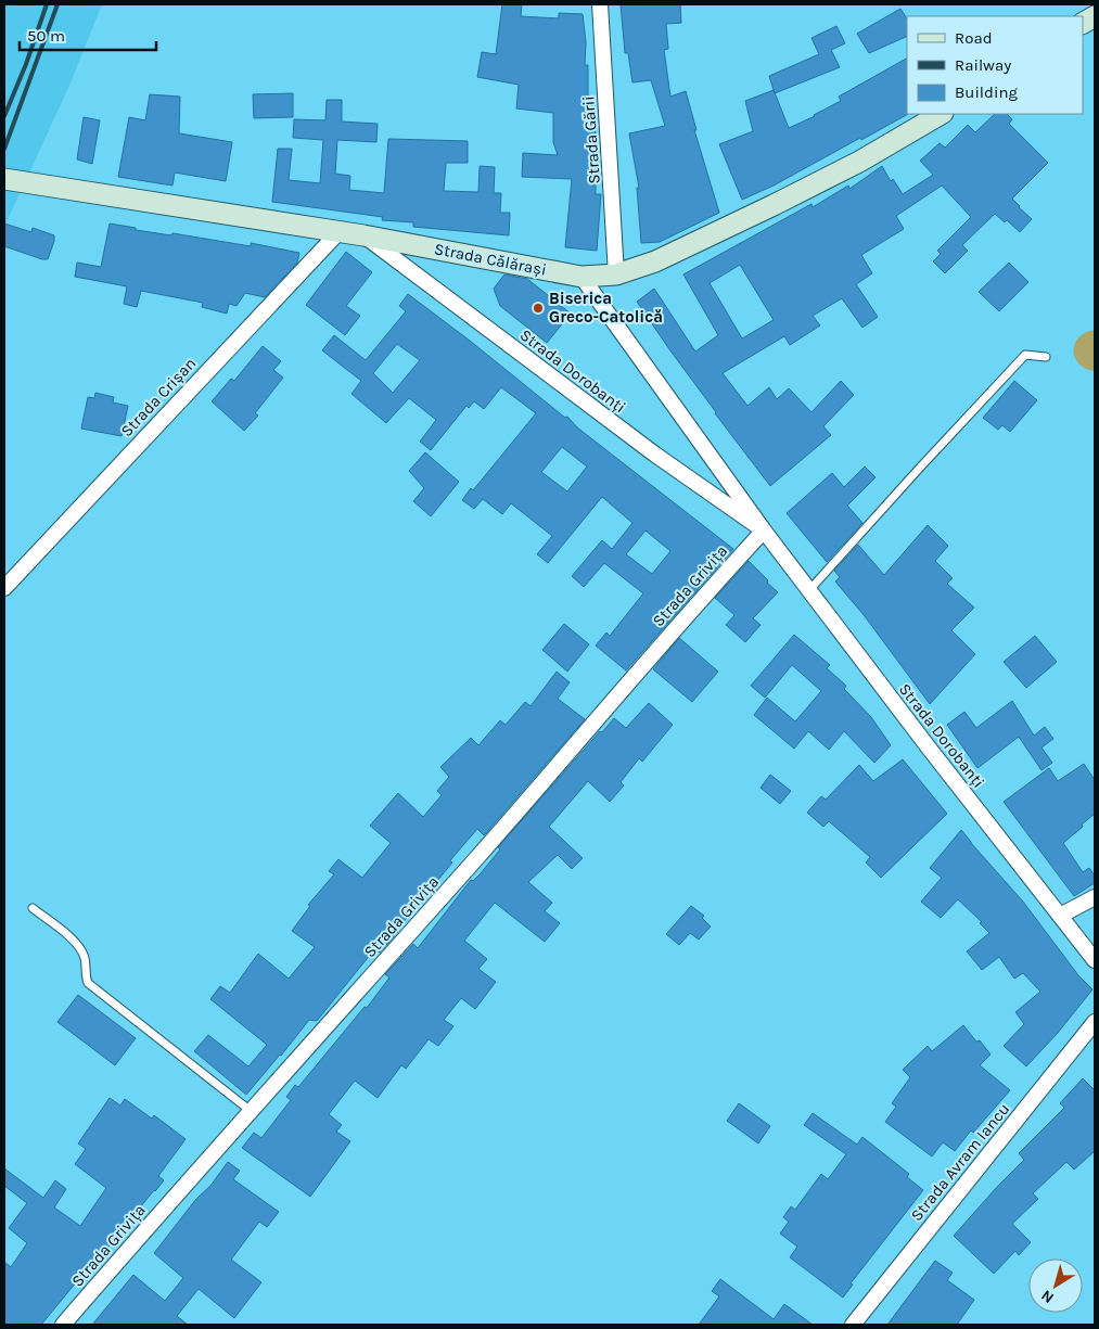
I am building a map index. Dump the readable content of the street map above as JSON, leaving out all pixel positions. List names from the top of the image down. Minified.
{"streets":{"main road":["Strada Călărași"],"street":["Strada Gării","Strada Dorobanți","Strada Crișan","Strada Grivița","Strada Avram Iancu"]},"crossings":[["Strada Gării","Strada Călărași"],["Strada Călărași","Strada Dorobanți"],["Strada Călărași","Strada Crișan"],["Strada Dorobanți","Strada Grivița"]],"places":["Biserica Greco-Catolică"],"legend":["Road","Railway","Building"],"scale_bar":"50 m","north":"bottom left"}
